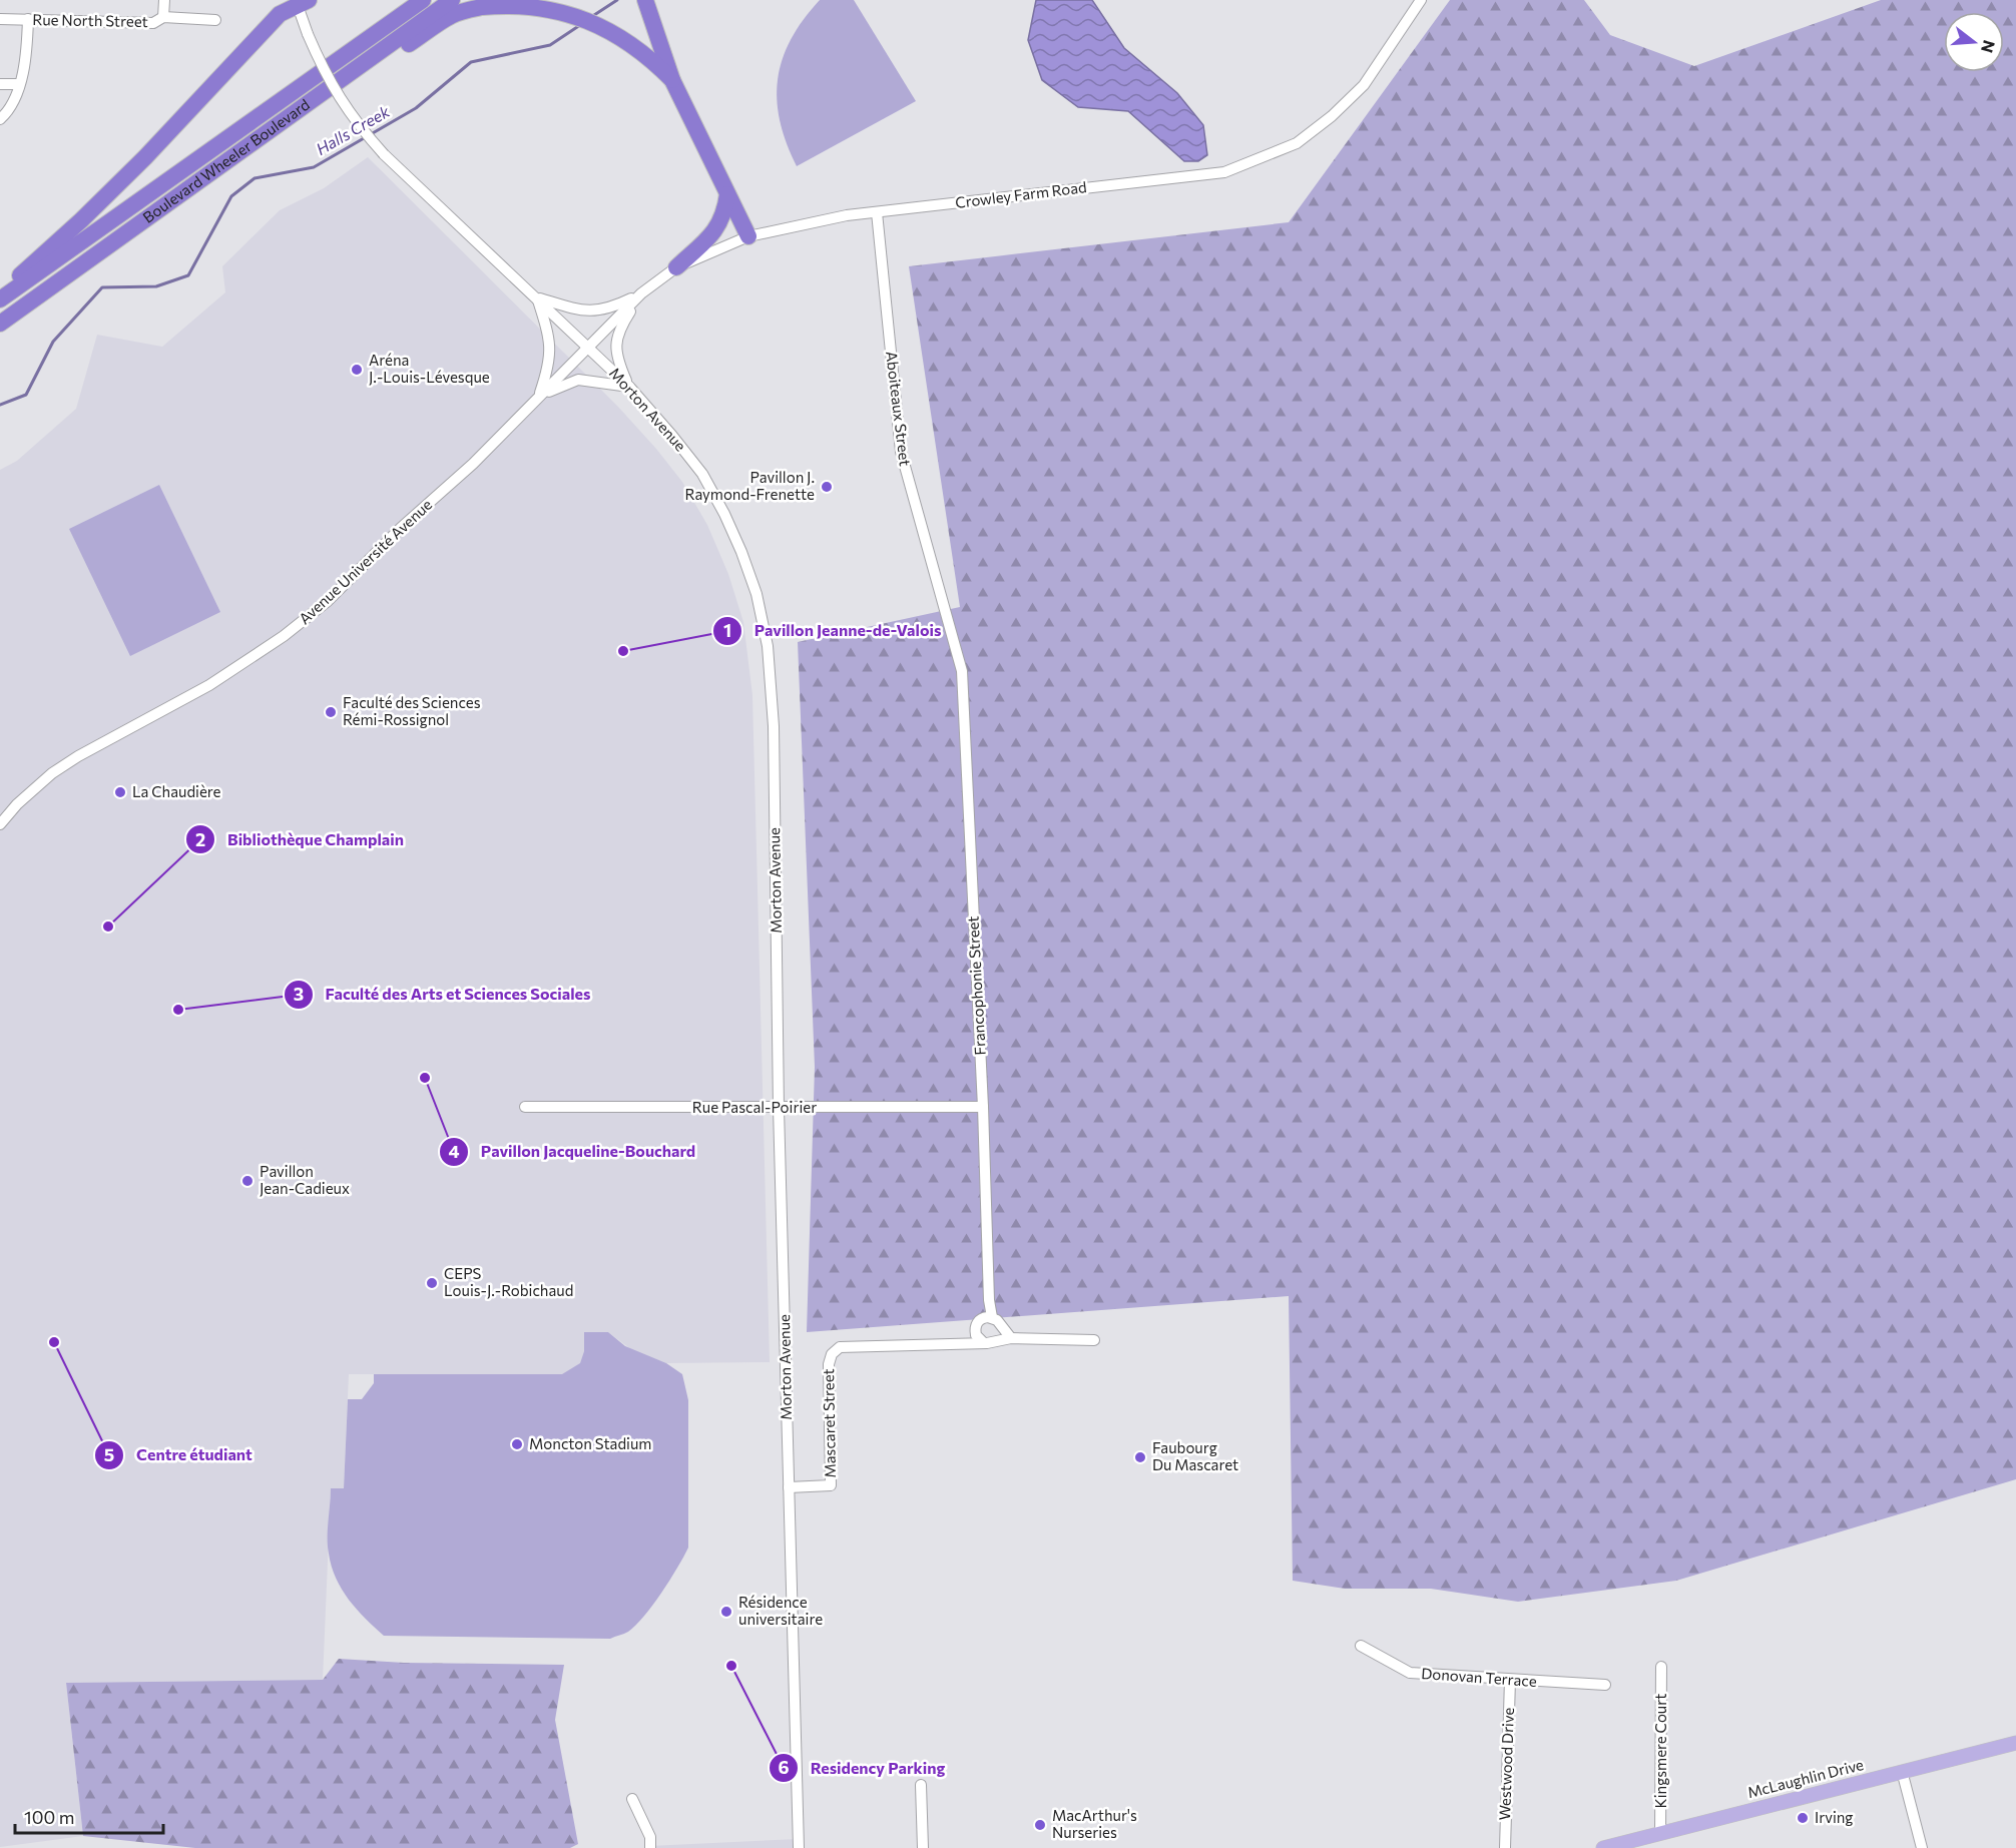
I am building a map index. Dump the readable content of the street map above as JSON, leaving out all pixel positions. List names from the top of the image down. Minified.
{"streets":{"highway":["Boulevard Wheeler Boulevard"],"main road":["McLaughlin Drive"],"street":["Rue North Street","Crowley Farm Road","Aboiteaux Street","Morton Avenue","Avenue Université Avenue","Francophonie Street","Rue Pascal-Poirier","Mascaret Street","Donovan Terrace","Kingsmere Court","Westwood Drive"]},"crossings":[["Crowley Farm Road","Aboiteaux Street"],["Crowley Farm Road","Morton Avenue"],["Crowley Farm Road","Avenue Université Avenue"],["Aboiteaux Street","Francophonie Street"],["Morton Avenue","Avenue Université Avenue"],["Morton Avenue","Rue Pascal-Poirier"],["Morton Avenue","Mascaret Street"],["Francophonie Street","Rue Pascal-Poirier"],["Francophonie Street","Mascaret Street"],["Donovan Terrace","Westwood Drive"],["Kingsmere Court","McLaughlin Drive"]],"water":["Halls Creek"],"places":["Aréna J.-Louis-Lévesque","Pavillon J. Raymond-Frenette","Pavillon Jeanne-de-Valois","Faculté des Sciences Rémi-Rossignol","La Chaudière","Bibliothèque Champlain","Faculté des Arts et Sciences Sociales","Pavillon Jacqueline-Bouchard","Pavillon Jean-Cadieux","CEPS Louis-J.-Robichaud","Centre étudiant","Moncton Stadium","Faubourg Du Mascaret","Résidence universitaire","Residency Parking","Irving","MacArthur's Nurseries"],"scale_bar":"100 m","north":"right"}
